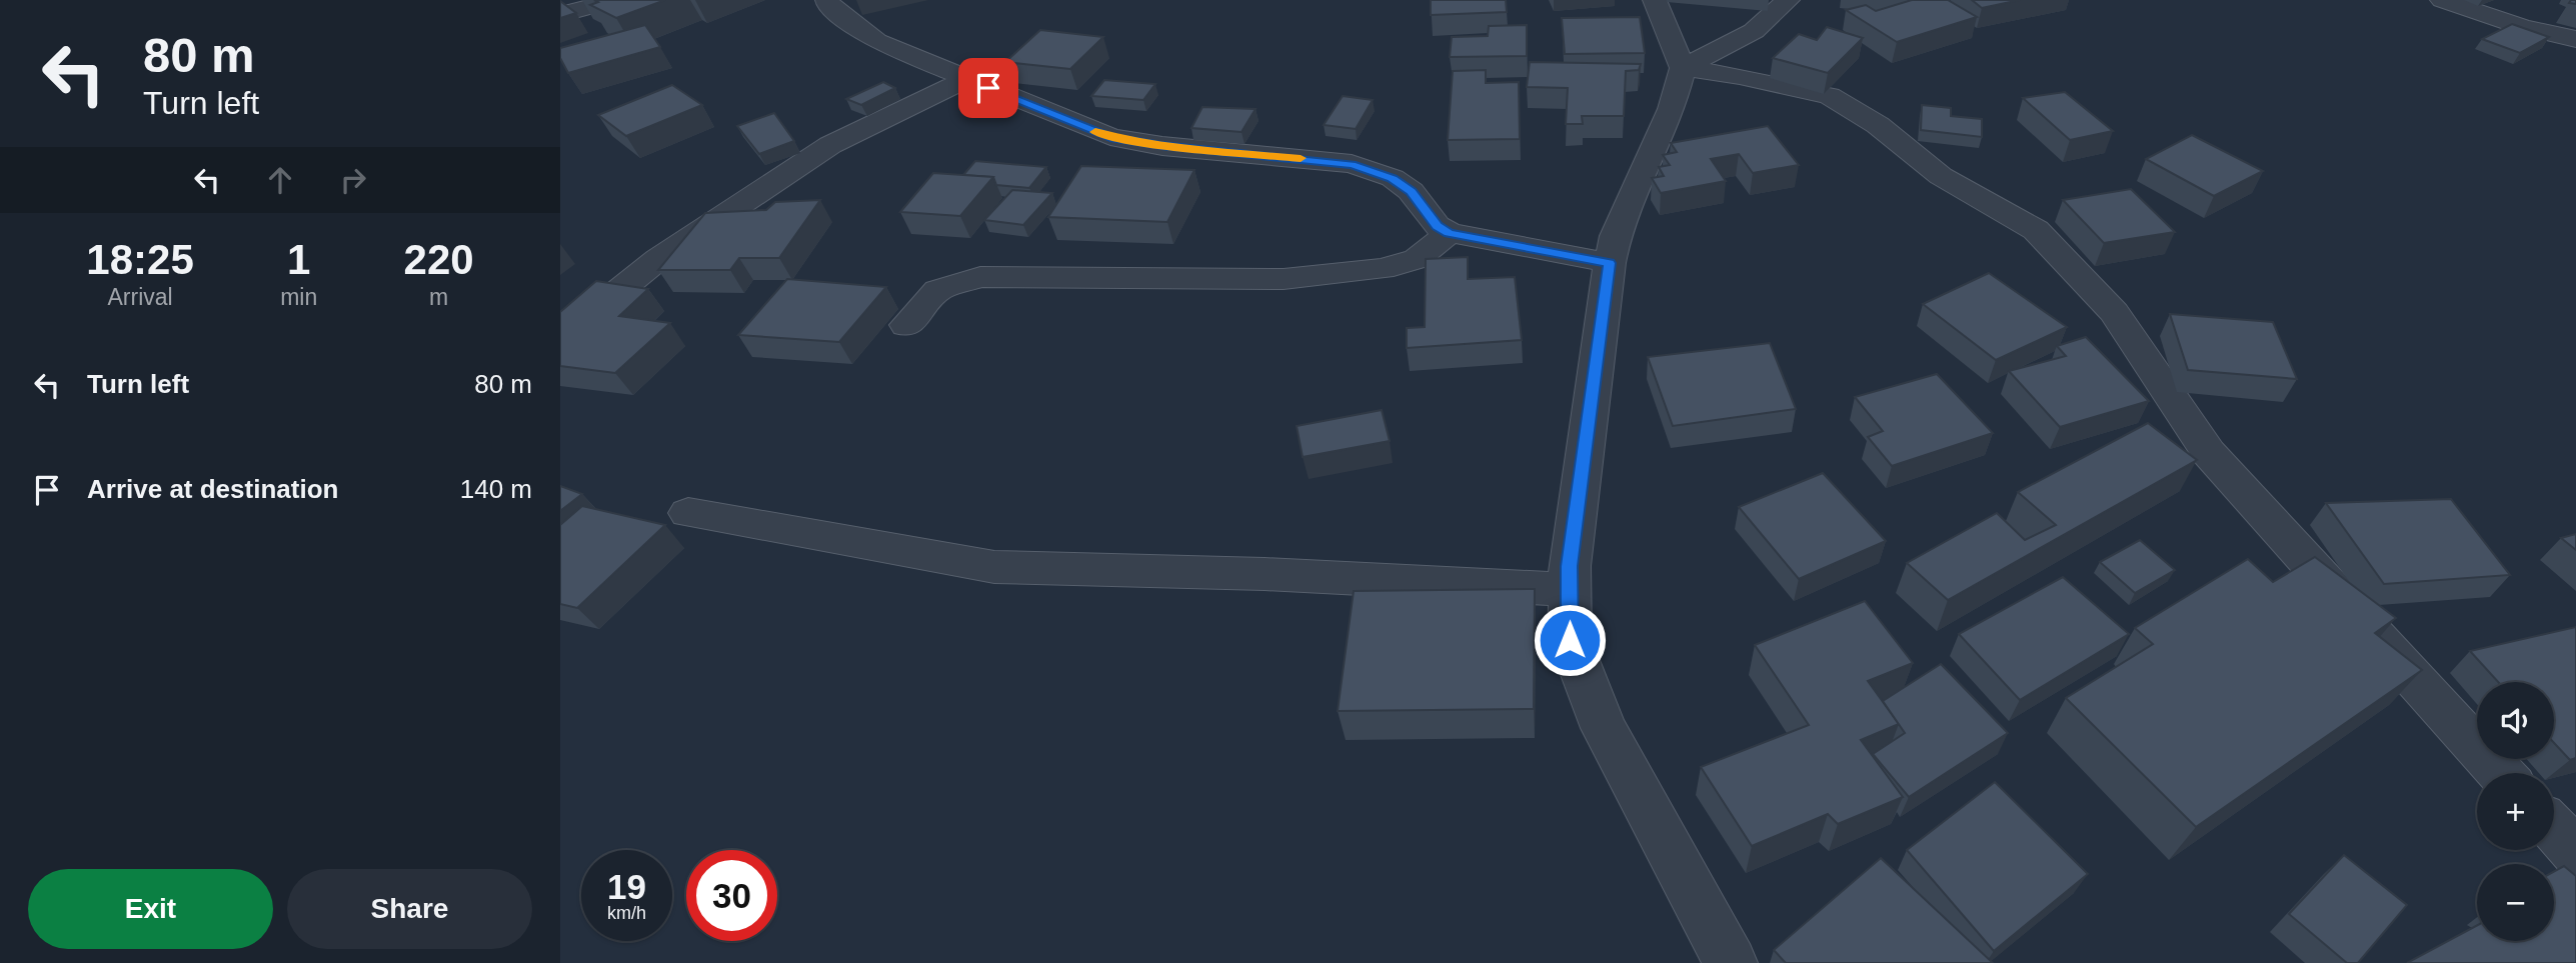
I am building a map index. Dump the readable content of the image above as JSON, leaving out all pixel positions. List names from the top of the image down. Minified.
{"page":{"turn":["80 m","Turn left"],"eta":["18:25","Arrival","1","min","220","m"],"list":[{"name":"Turn left","value":"80 m"},{"name":"Arrive at destination","value":"140 m"}],"map_buttons":["+","−"],"speed":"19 km/h","limit":"30","buttons":["Exit","Share"]}}
